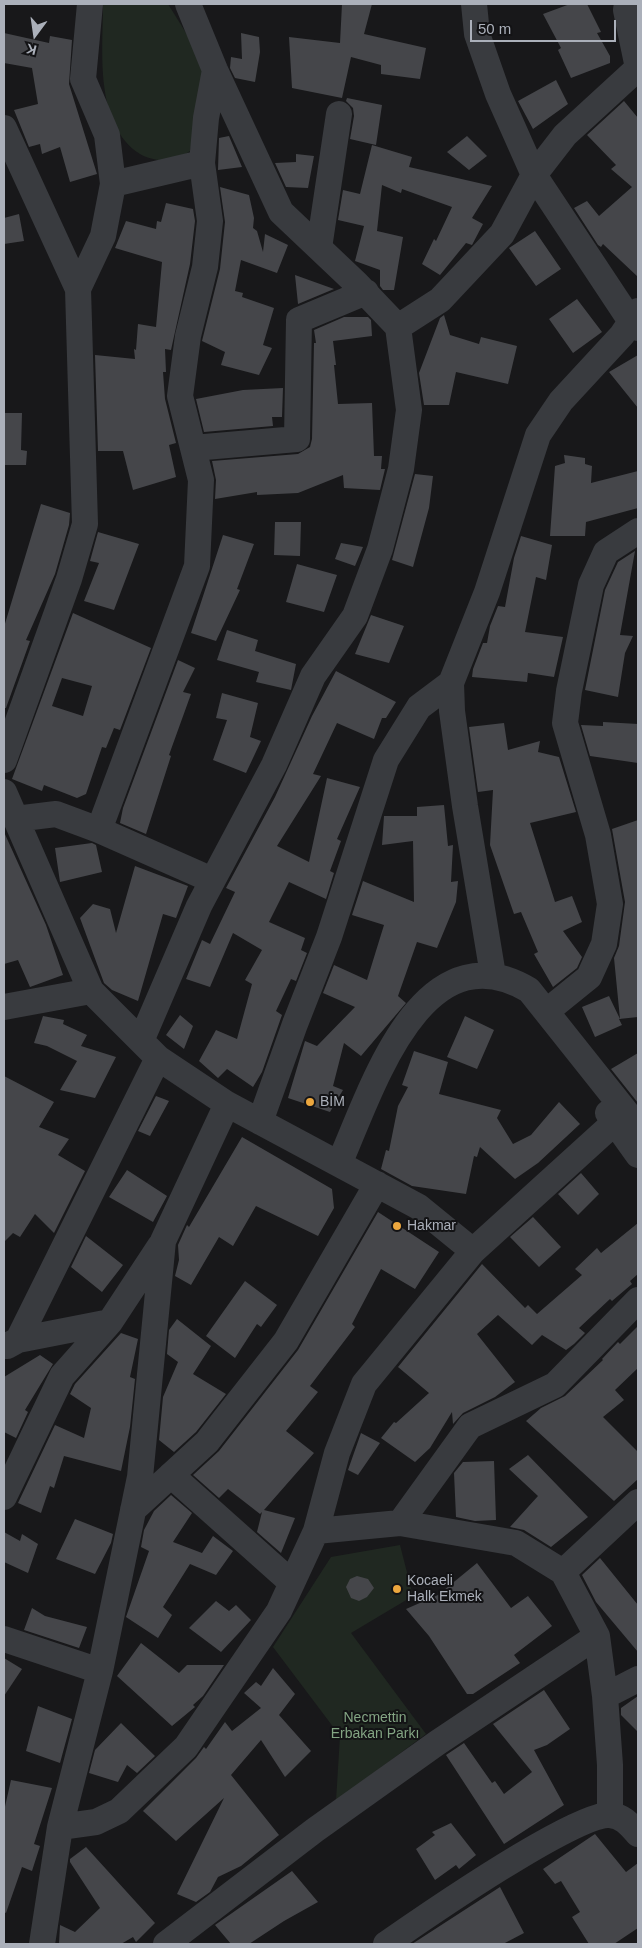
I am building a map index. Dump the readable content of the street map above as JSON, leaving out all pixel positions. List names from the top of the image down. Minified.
{"parks":["Necmettin Erbakan Parkı"],"places":["BİM","Hakmar","Kocaeli Halk Ekmek"],"scale_bar":"50 m","north":"bottom"}
